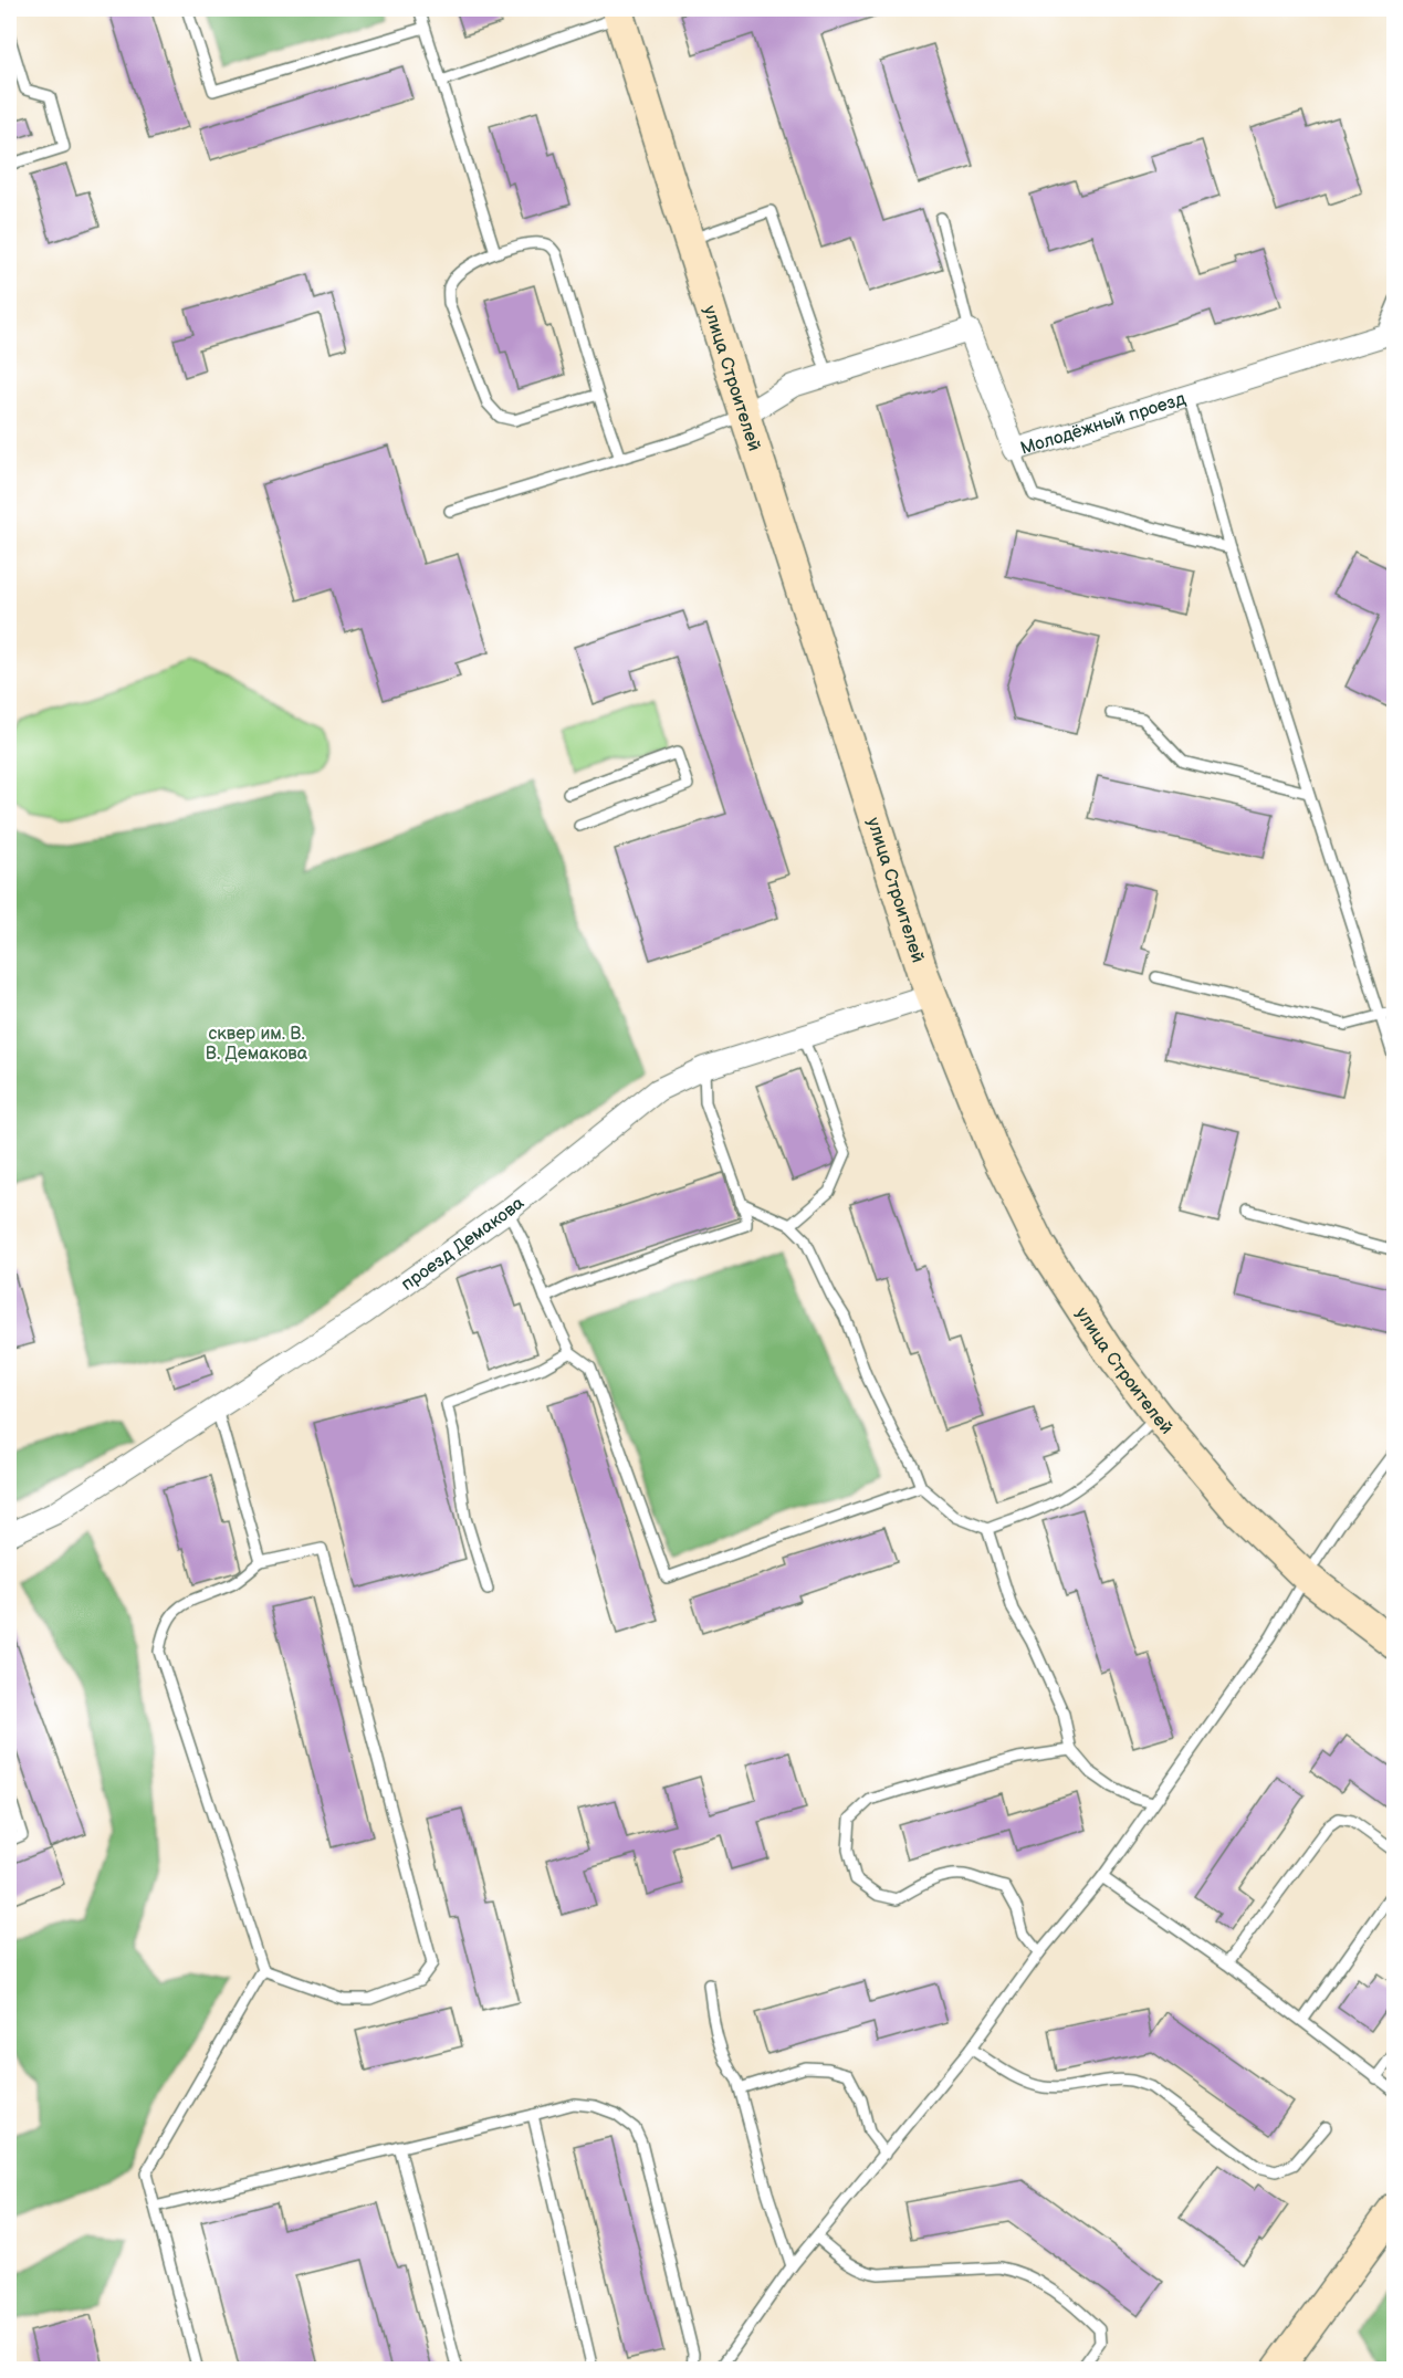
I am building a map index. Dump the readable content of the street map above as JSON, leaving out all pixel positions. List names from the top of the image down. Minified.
{"streets":{"street":["улица Строителей","Молодёжный проезд","проезд Демакова"]},"crossings":[["улица Строителей","проезд Демакова"]],"parks":["сквер им. В. В. Демакова"]}
